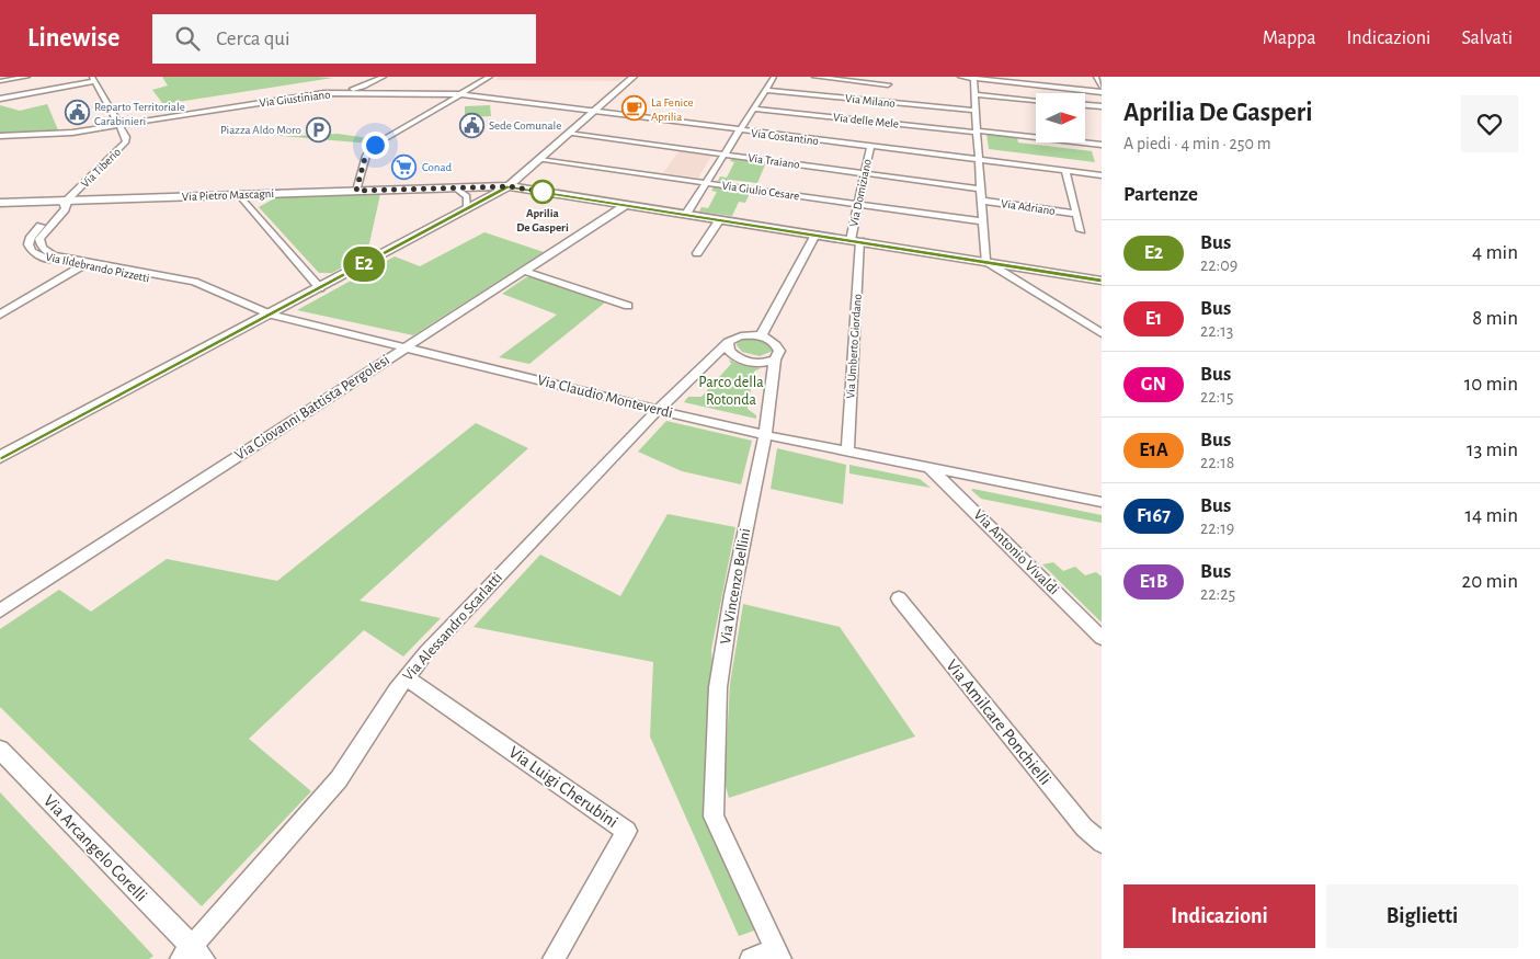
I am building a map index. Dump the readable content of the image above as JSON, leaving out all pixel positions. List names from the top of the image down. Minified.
{"streets":{"street":["Via Giustiniano","Via Milano","Via delle Mele","Via Costantino","Via Traiano","Via Tiberio","Via Giulio Cesare","Via Domiziano","Via Pietro Mascagni","Via Adriano","Via Ildebrando Pizzetti","Via Umberto Giordano","Via Claudio Monteverdi","Via Giovanni Battista Pergolesi","Via Antonio Vivaldi","Via Vincenzo Bellini","Via Alessandro Scarlatti","Via Amilcare Ponchielli","Via Luigi Cherubini","Via Arcangelo Corelli"]},"crossings":[["Via Giustiniano","Via Costantino"],["Via Giustiniano","Via Tiberio"],["Via Costantino","Via Domiziano"],["Via Traiano","Via Domiziano"],["Via Tiberio","Via Pietro Mascagni"],["Via Tiberio","Via Ildebrando Pizzetti"],["Via Giulio Cesare","Via Domiziano"],["Via Domiziano","Via Pietro Mascagni"],["Via Domiziano","Via Umberto Giordano"],["Via Pietro Mascagni","Via Ildebrando Pizzetti"],["Via Pietro Mascagni","Via Umberto Giordano"],["Via Pietro Mascagni","Via Giovanni Battista Pergolesi"],["Via Ildebrando Pizzetti","Via Claudio Monteverdi"],["Via Umberto Giordano","Via Claudio Monteverdi"],["Via Claudio Monteverdi","Via Giovanni Battista Pergolesi"],["Via Claudio Monteverdi","Via Antonio Vivaldi"],["Via Claudio Monteverdi","Via Vincenzo Bellini"],["Via Claudio Monteverdi","Via Alessandro Scarlatti"],["Via Alessandro Scarlatti","Via Luigi Cherubini"],["Via Alessandro Scarlatti","Via Arcangelo Corelli"]],"parks":["Parco della Rotonda"],"places":{"cafe":["La Fenice Aprilia"],"public building":["Reparto Territoriale Carabinieri","Sede Comunale"],"parking":["Piazza Aldo Moro"],"supermarket":["Conad"],"other":["Aprilia De Gasperi"]},"lines":["bus line E2"],"north":"right","page":{"header":"Linewise","search":"Cerca qui","nav":["Mappa","Indicazioni","Salvati"],"on_map":"E2","heading":[["Aprilia De Gasperi","A piedi · 4 min · 250 m"],"Partenze"],"list":[{"mark":"E2","name":"Bus","note":"22:09","value":"4 min"},{"mark":"E1","name":"Bus","note":"22:13","value":"8 min"},{"mark":"GN","name":"Bus","note":"22:15","value":"10 min"},{"mark":"E1A","name":"Bus","note":"22:18","value":"13 min"},{"mark":"F167","name":"Bus","note":"22:19","value":"14 min"},{"mark":"E1B","name":"Bus","note":"22:25","value":"20 min"}],"buttons":["Indicazioni","Biglietti"]}}
